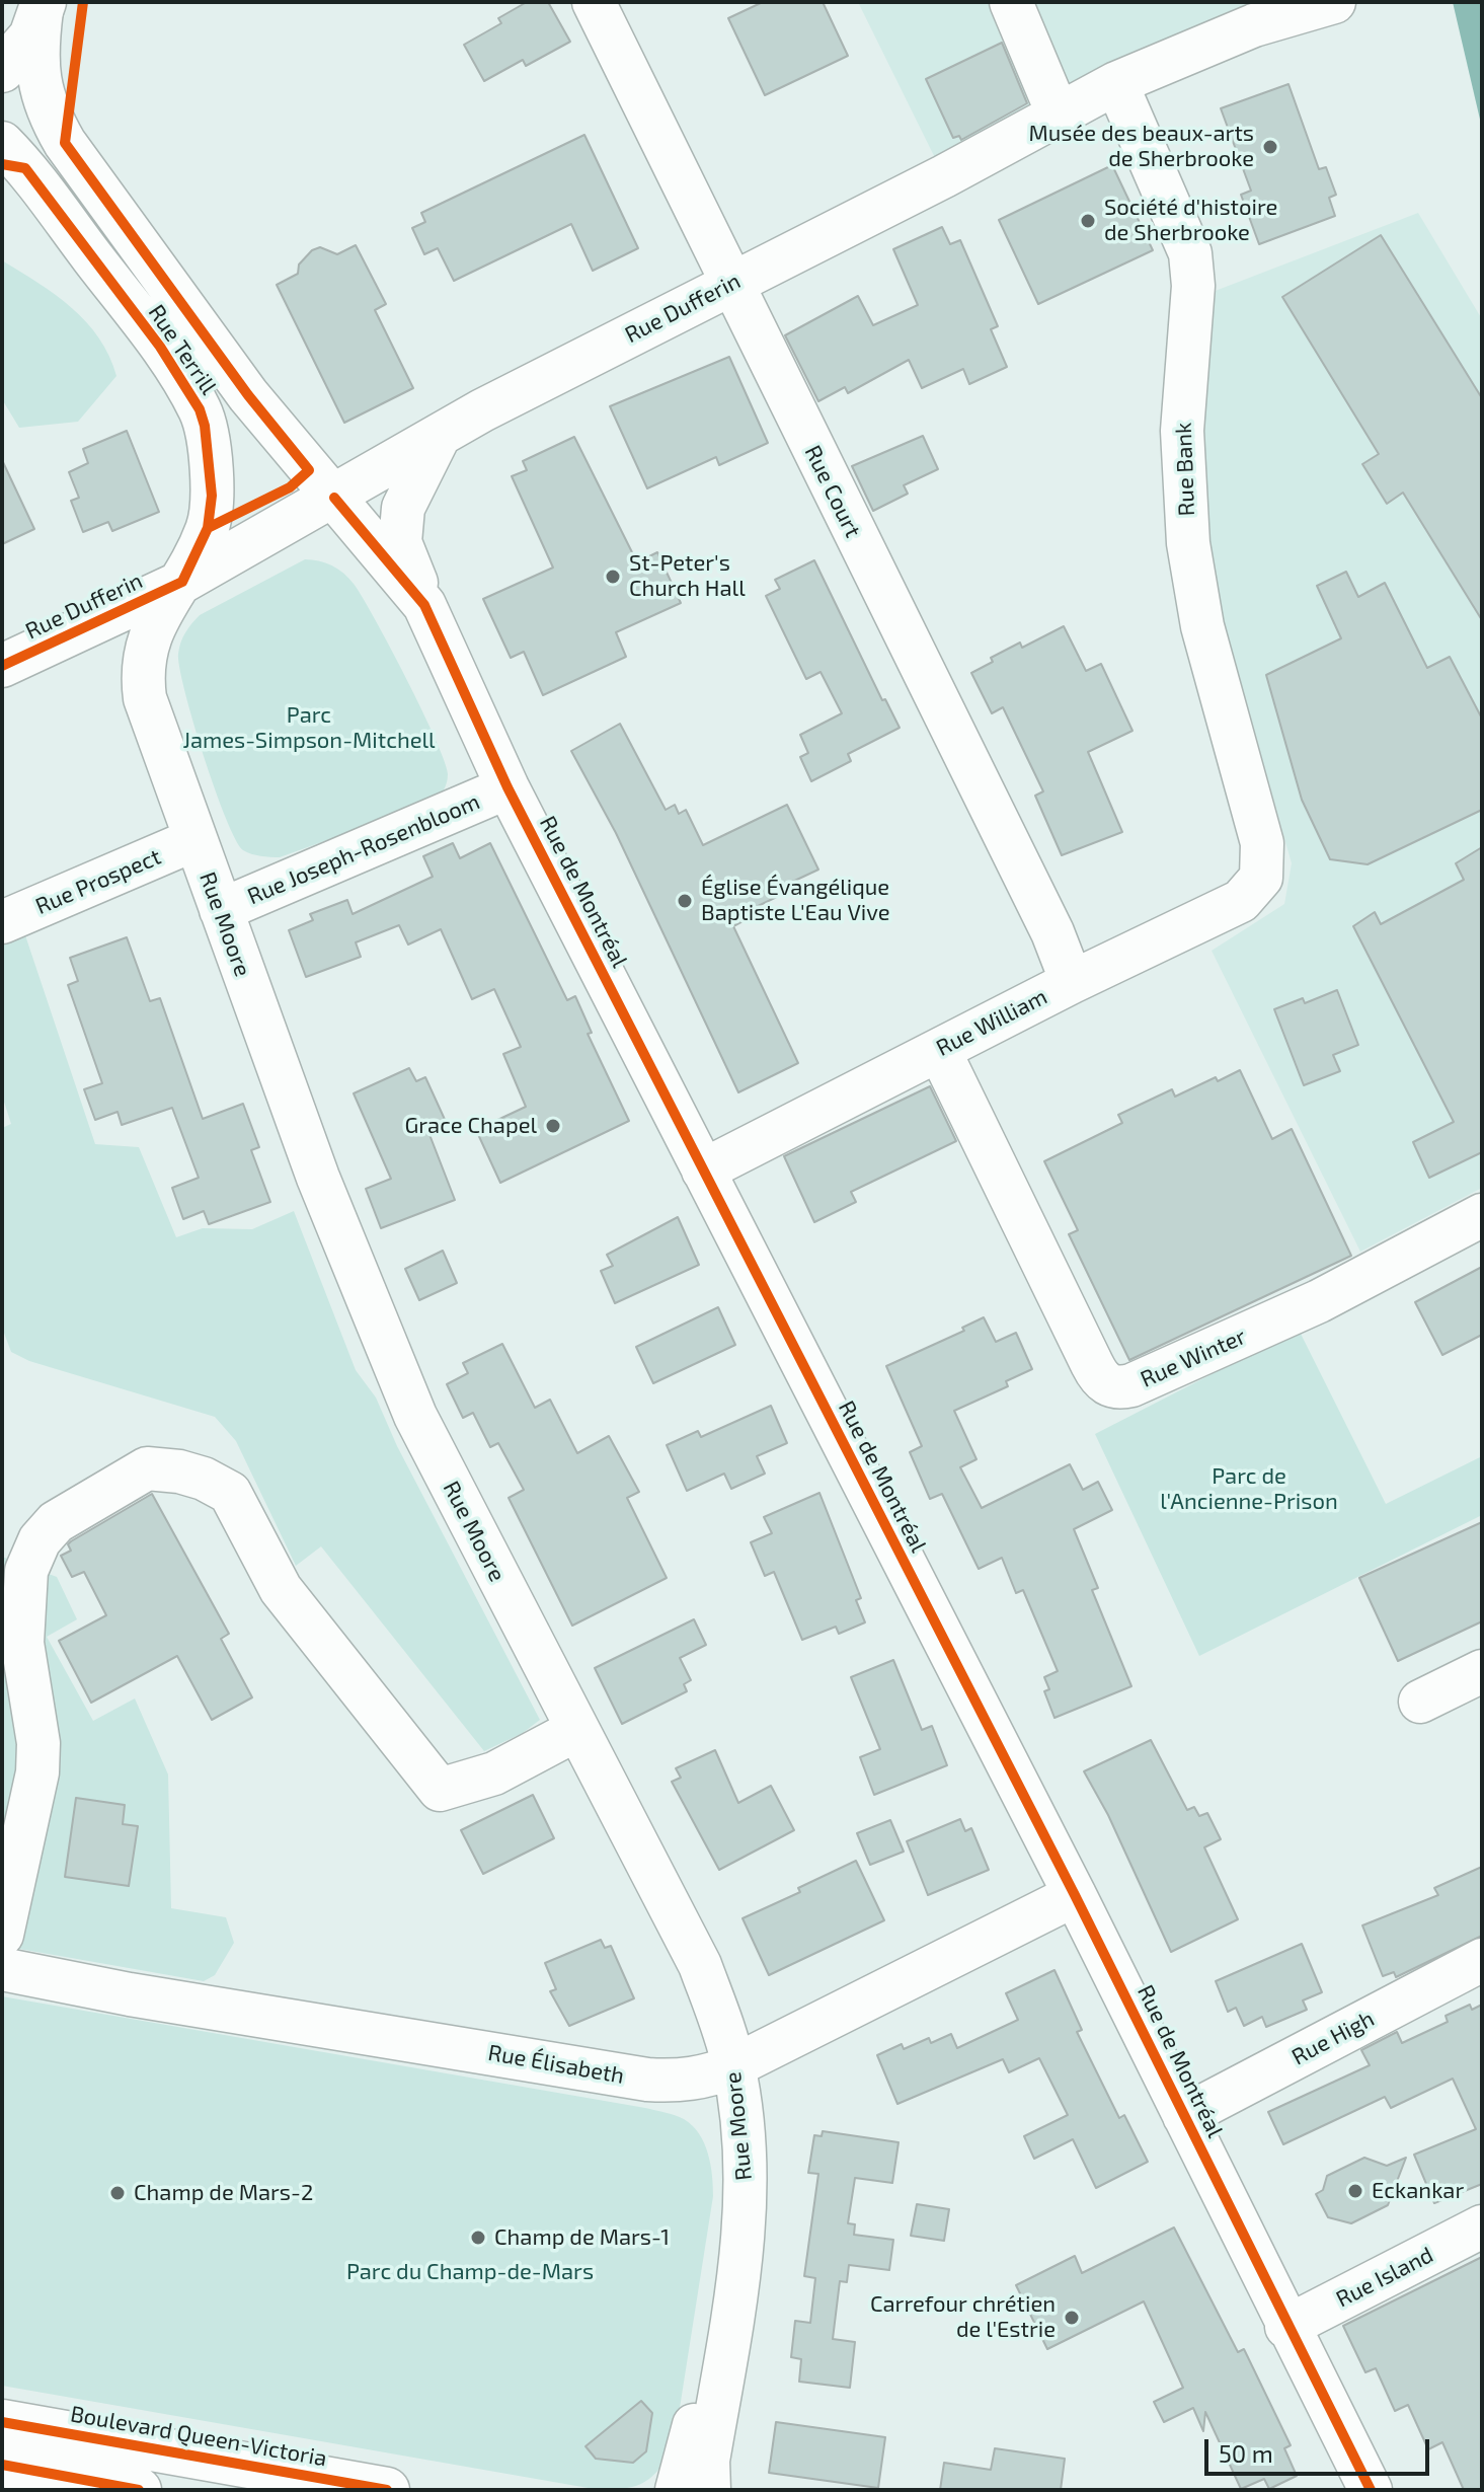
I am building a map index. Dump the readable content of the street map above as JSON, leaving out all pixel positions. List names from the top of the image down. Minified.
{"streets":{"main road":["Boulevard Queen-Victoria"],"street":["Rue Dufferin","Rue Terrill","Rue Bank","Rue Court","Rue Joseph-Rosenbloom","Rue Prospect","Rue de Montréal","Rue Moore","Rue William","Rue Winter","Rue High","Rue Élisabeth","Rue Island"]},"crossings":[["Rue Dufferin","Rue Terrill"],["Rue Dufferin","Rue Bank"],["Rue Dufferin","Rue Court"],["Rue Dufferin","Rue de Montréal"],["Rue Dufferin","Rue Moore"],["Rue Terrill","Rue de Montréal"],["Rue Terrill","Rue Moore"],["Rue Bank","Rue William"],["Rue Court","Rue William"],["Rue Joseph-Rosenbloom","Rue de Montréal"],["Rue Joseph-Rosenbloom","Rue Moore"],["Rue Prospect","Rue Moore"],["Rue de Montréal","Rue William"],["Rue de Montréal","Rue High"],["Rue de Montréal","Rue Élisabeth"],["Rue de Montréal","Rue Island"],["Rue Moore","Rue Élisabeth"],["Rue William","Rue Winter"]],"parks":["Parc James-Simpson-Mitchell","Parc de l'Ancienne-Prison","Parc du Champ-de-Mars"],"places":["Musée des beaux-arts de Sherbrooke","Société d'histoire de Sherbrooke","St-Peter's Church Hall","Église Évangélique Baptiste L'Eau Vive","Grace Chapel","Eckankar","Champ de Mars-2","Champ de Mars-1","Carrefour chrétien de l'Estrie"],"scale_bar":"50 m"}
